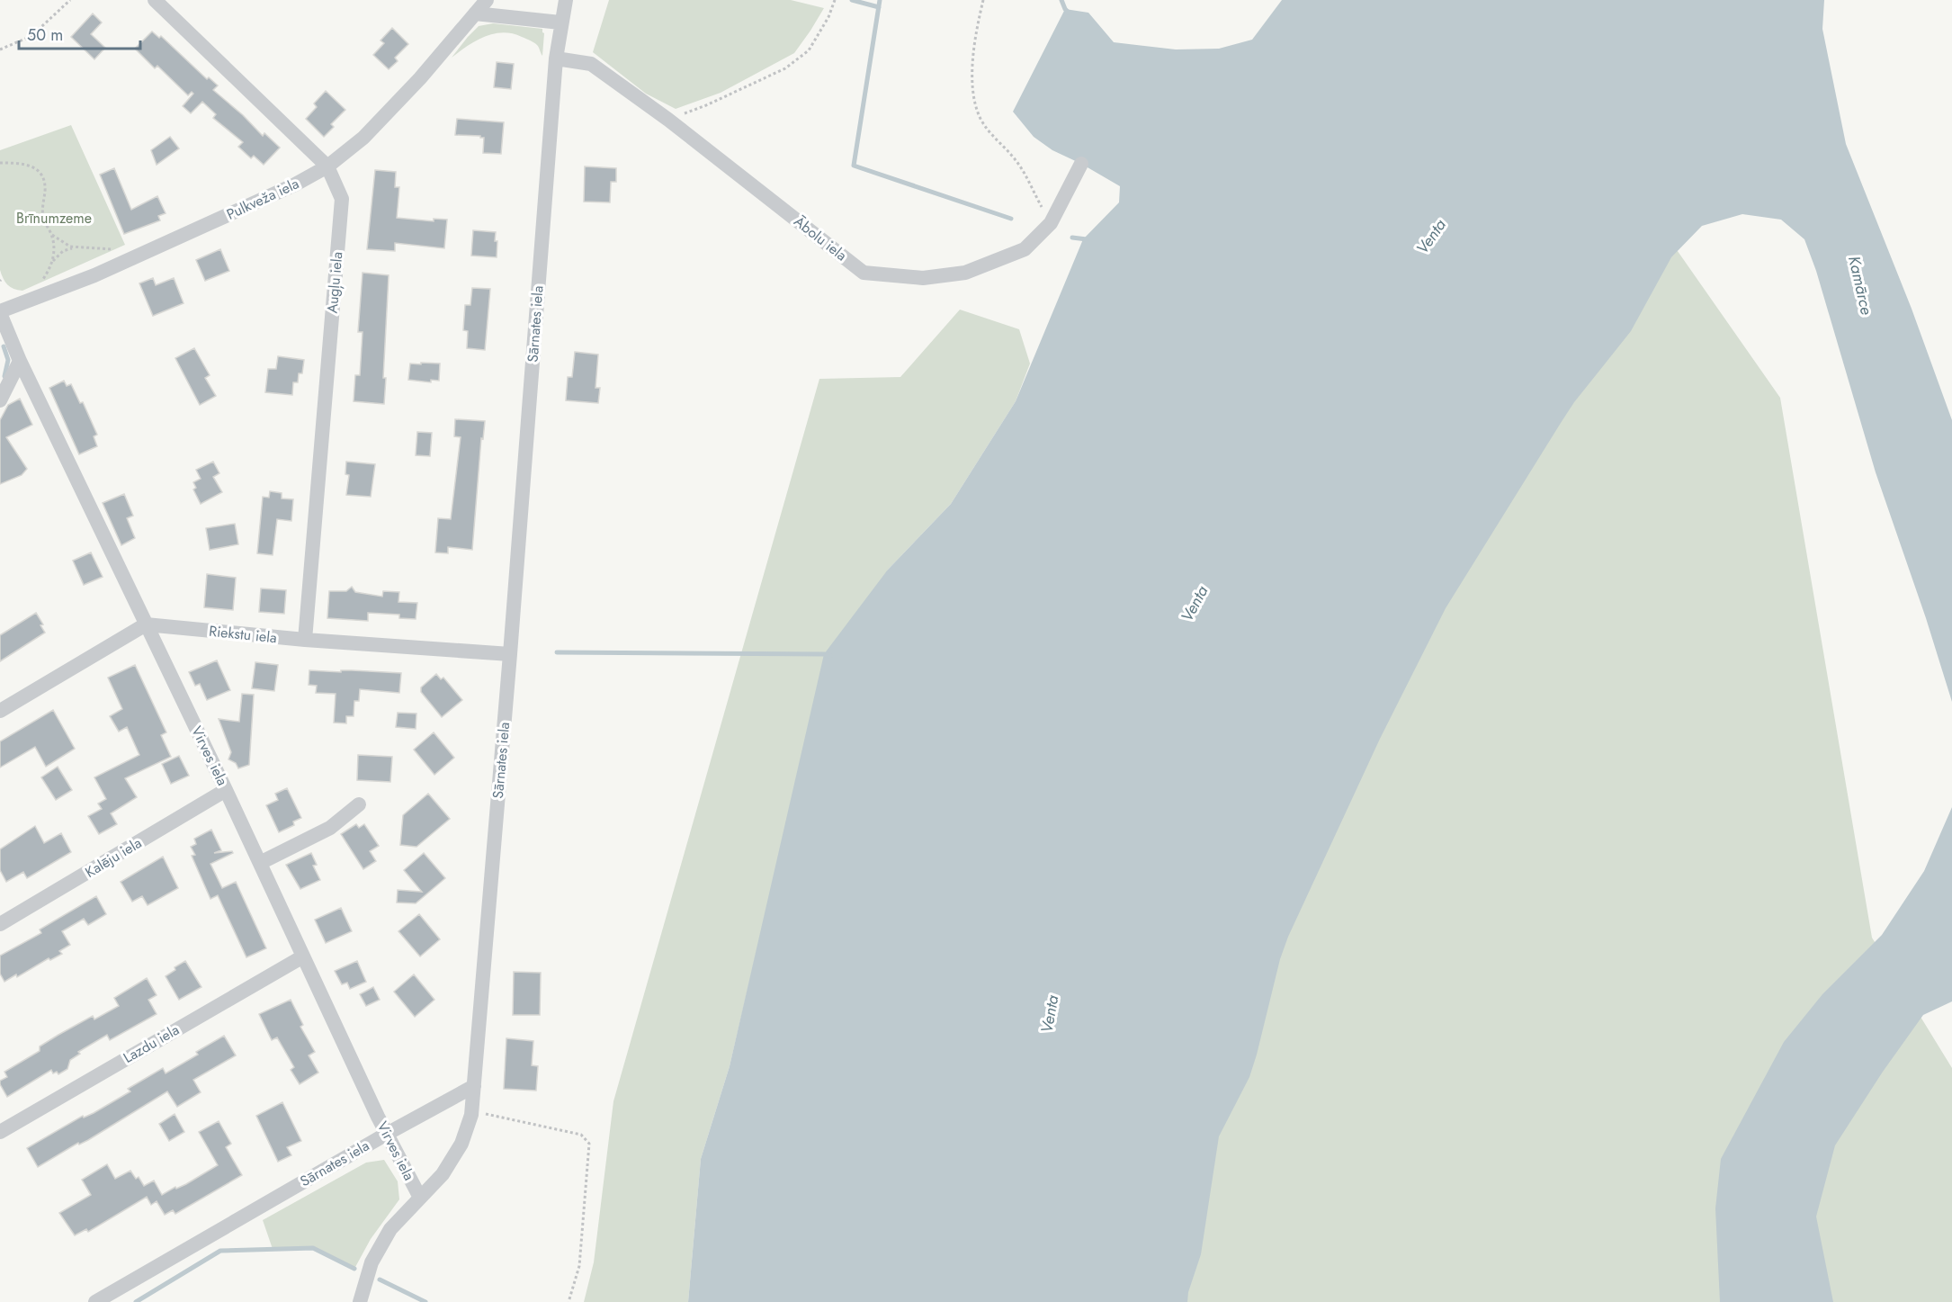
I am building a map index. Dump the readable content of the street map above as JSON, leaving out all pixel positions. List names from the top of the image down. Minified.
{"streets":{"street":["Pulkveža iela","Ābolu iela","Augļu iela","Sārnates iela","Riekstu iela","Virves iela","Kalēju iela","Lazdu iela"]},"crossings":[["Pulkveža iela","Augļu iela"],["Pulkveža iela","Virves iela"],["Ābolu iela","Sārnates iela"],["Augļu iela","Riekstu iela"],["Sārnates iela","Riekstu iela"],["Sārnates iela","Virves iela"],["Riekstu iela","Virves iela"],["Virves iela","Kalēju iela"],["Virves iela","Lazdu iela"]],"water":["Venta","Kamārce"],"parks":["Brīnumzeme"],"scale_bar":"50 m"}
